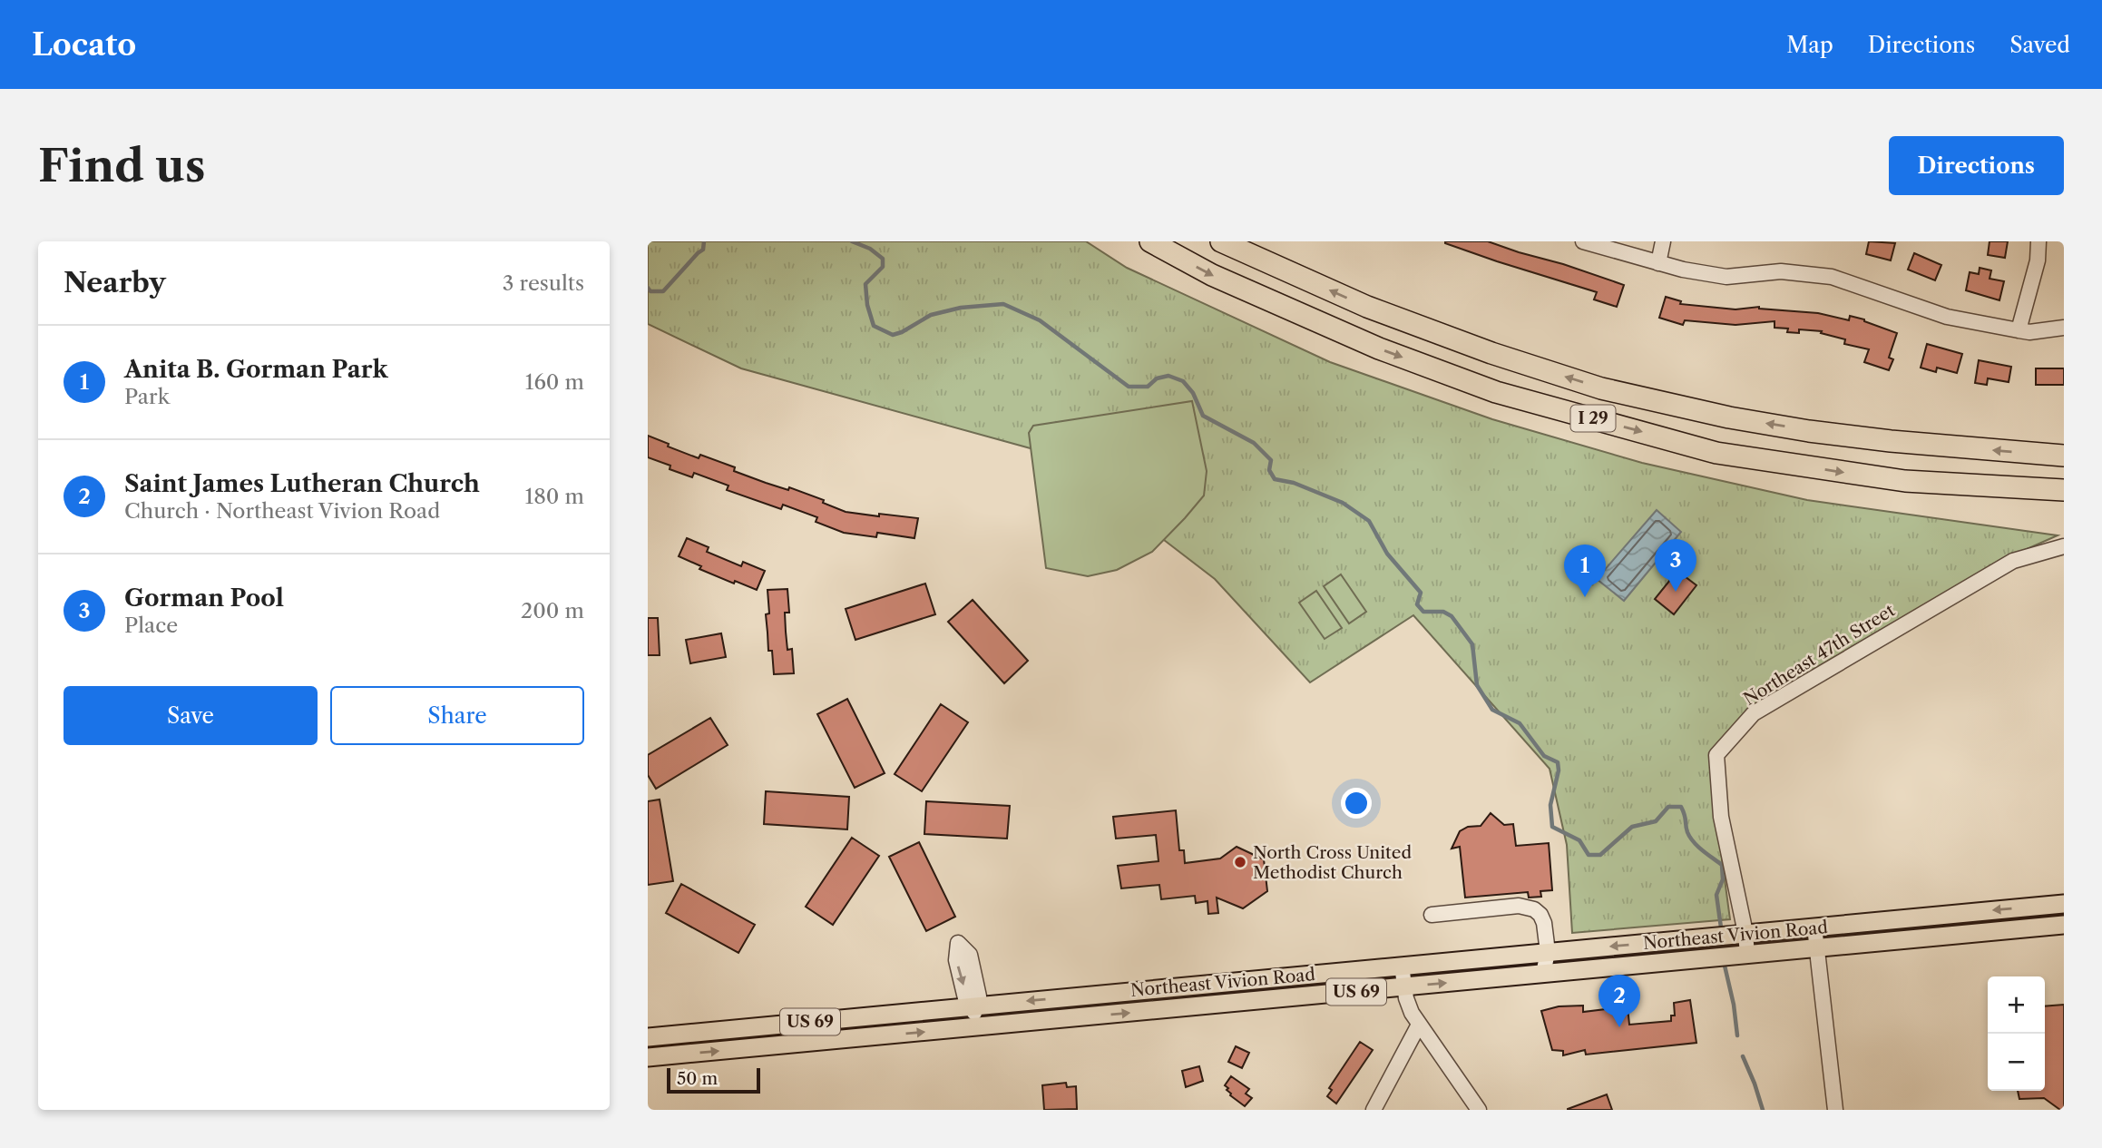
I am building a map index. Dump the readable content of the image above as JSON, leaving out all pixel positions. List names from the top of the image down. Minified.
{"streets":{"highway":["I 29"],"main road":["Northeast Vivion Road","US 69"],"street":["Northeast 47th Street"]},"crossings":[["Northeast 47th Street","Northeast Vivion Road"]],"places":["North Cross United Methodist Church"],"scale_bar":"50 m","page":{"header":"Locato","nav":["Map","Directions","Saved"],"buttons":["Directions",["Save","Share"]],"title":"Find us","heading":["Nearby","3 results"],"list":[{"mark":"1","name":"Anita B. Gorman Park","note":"Park","value":"160 m"},{"mark":"2","name":"Saint James Lutheran Church","note":"Church · Northeast Vivion Road","value":"180 m"},{"mark":"3","name":"Gorman Pool","note":"Place","value":"200 m"}],"pins":["3","1","2"],"map_buttons":["+","−"],"scale":"50 m"}}
